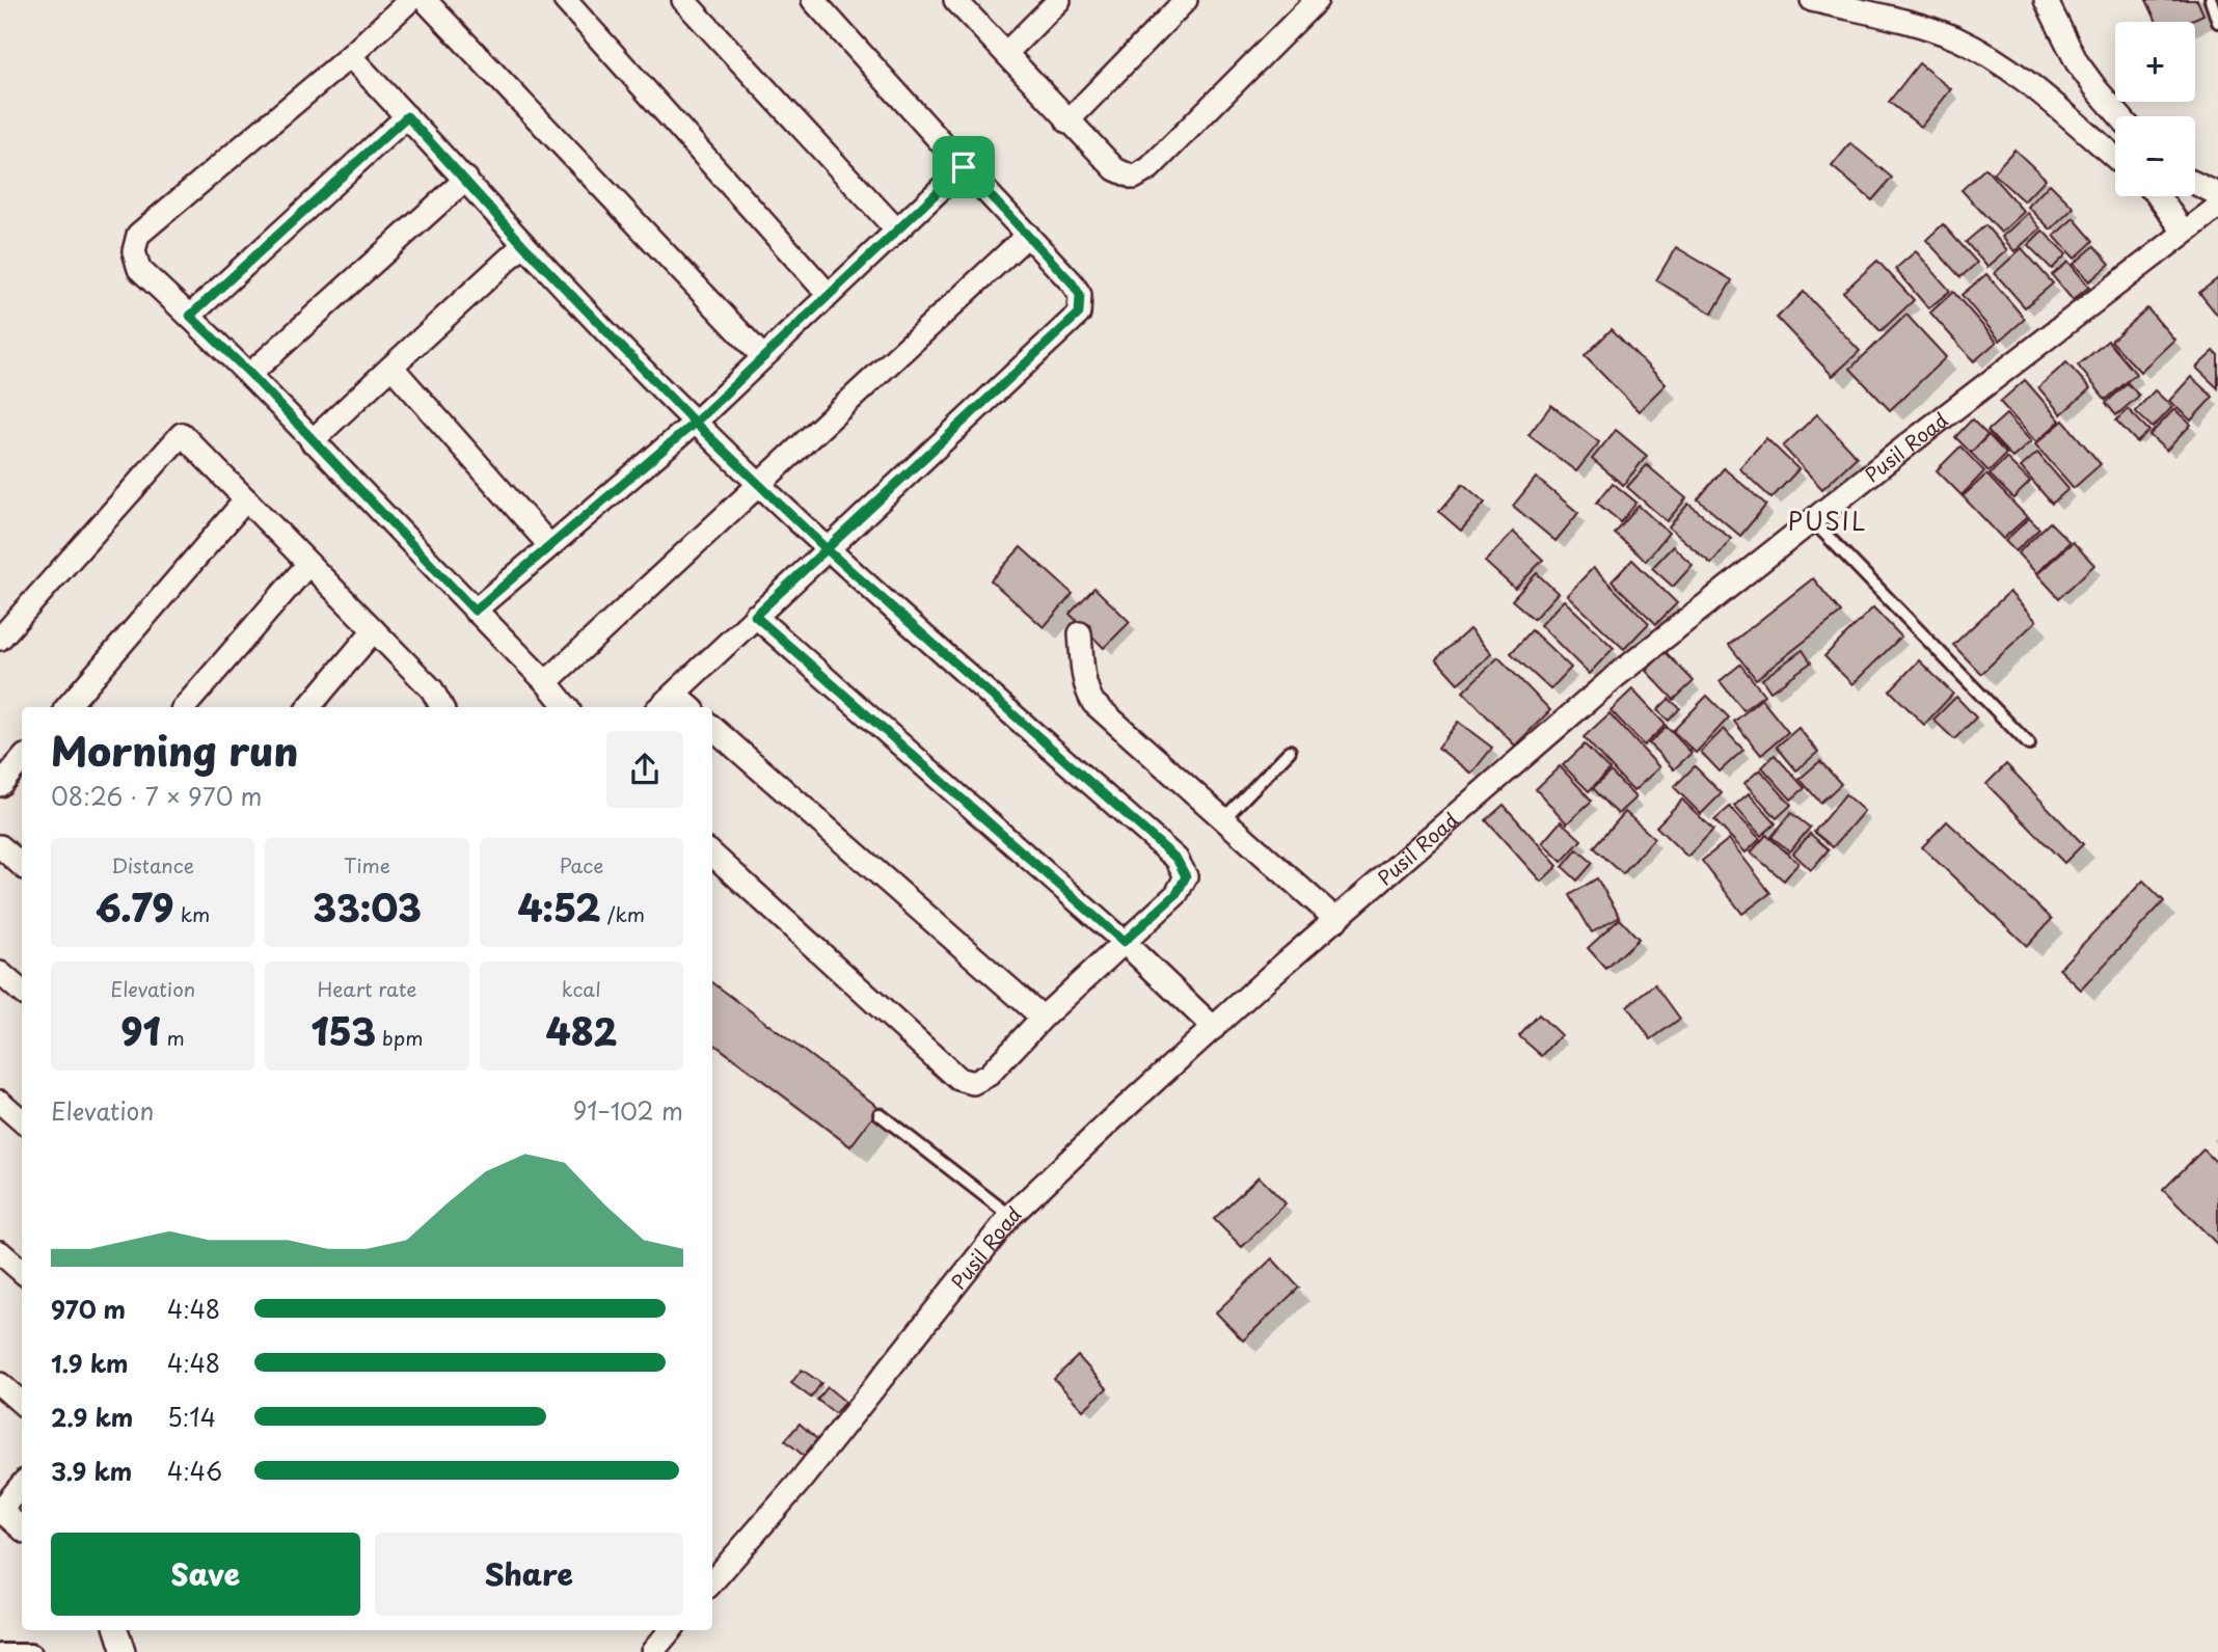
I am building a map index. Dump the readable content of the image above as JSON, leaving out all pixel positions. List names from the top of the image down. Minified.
{"streets":{"street":["Pusil Road"]},"districts":["PUSIL"],"page":{"map_buttons":["+","−"],"heading":["Morning run","08:26 · 7 × 970 m"],"stats":[["Distance","6.79 km"],["Time","33:03"],["Pace","4:52 /km"],["Elevation","91 m"],["Heart rate","153 bpm"],["kcal","482"]],"chart":["Elevation","91–102 m"],"list":[{"name":"970 m","note":"4:48"},{"name":"1.9 km","note":"4:48"},{"name":"2.9 km","note":"5:14"},{"name":"3.9 km","note":"4:46"}],"buttons":["Save","Share"]}}
